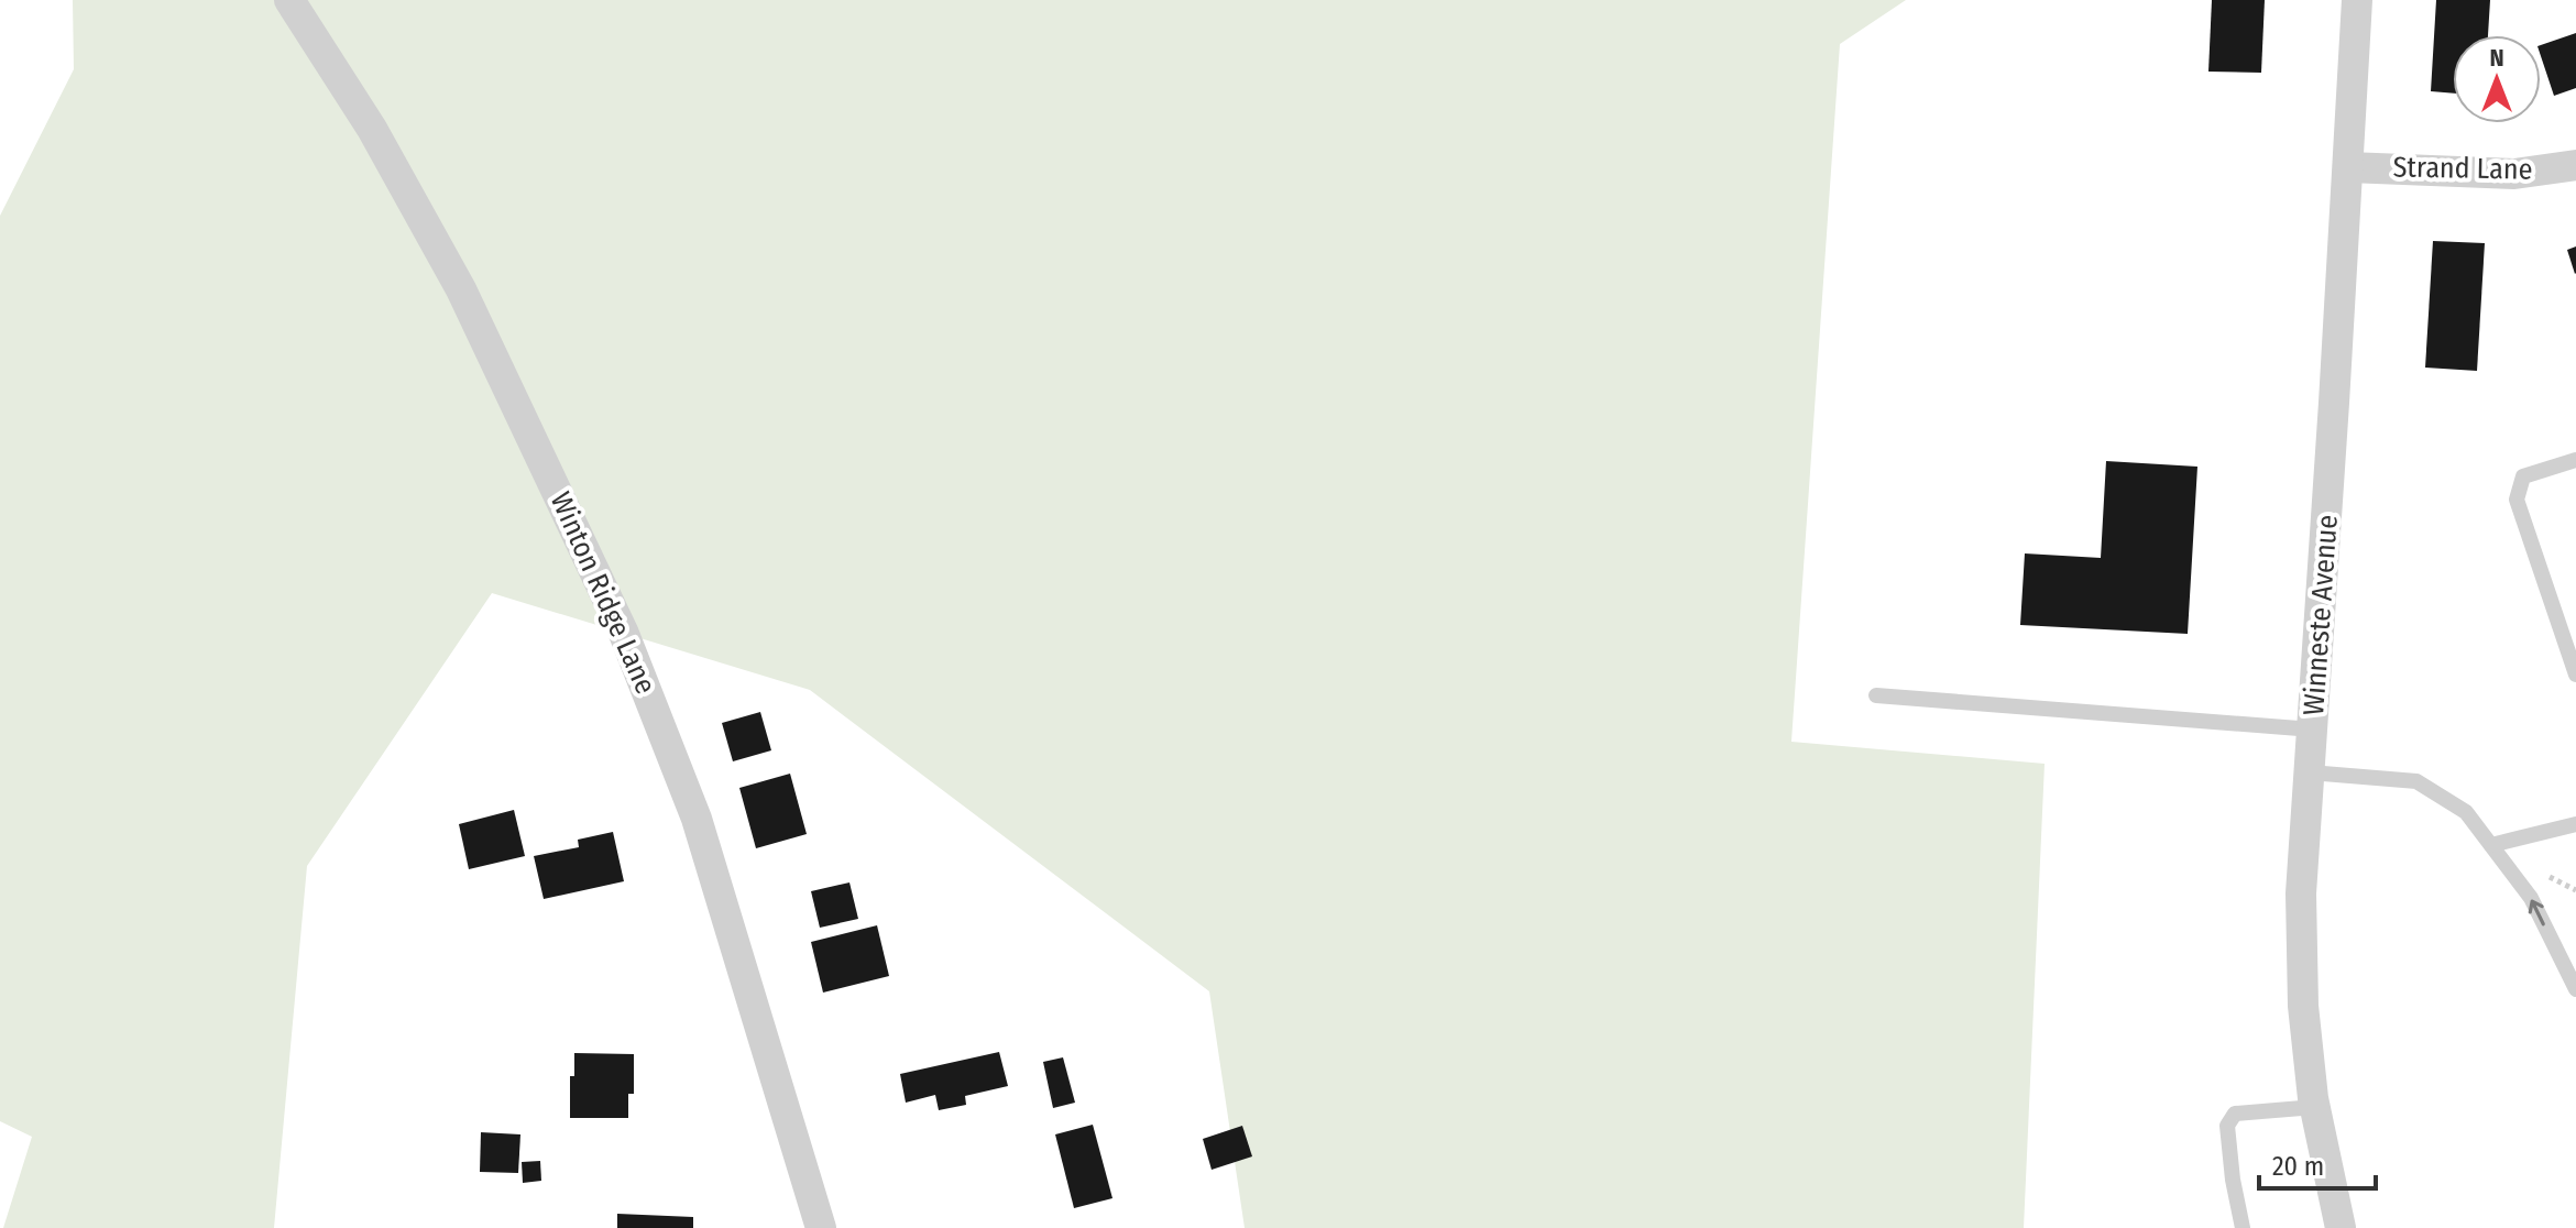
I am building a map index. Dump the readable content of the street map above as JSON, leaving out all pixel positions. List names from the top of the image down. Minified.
{"streets":{"street":["Strand Lane","Winton Ridge Lane","Winneste Avenue"]},"crossings":[["Strand Lane","Winneste Avenue"]],"scale_bar":"20 m","north":"top"}
